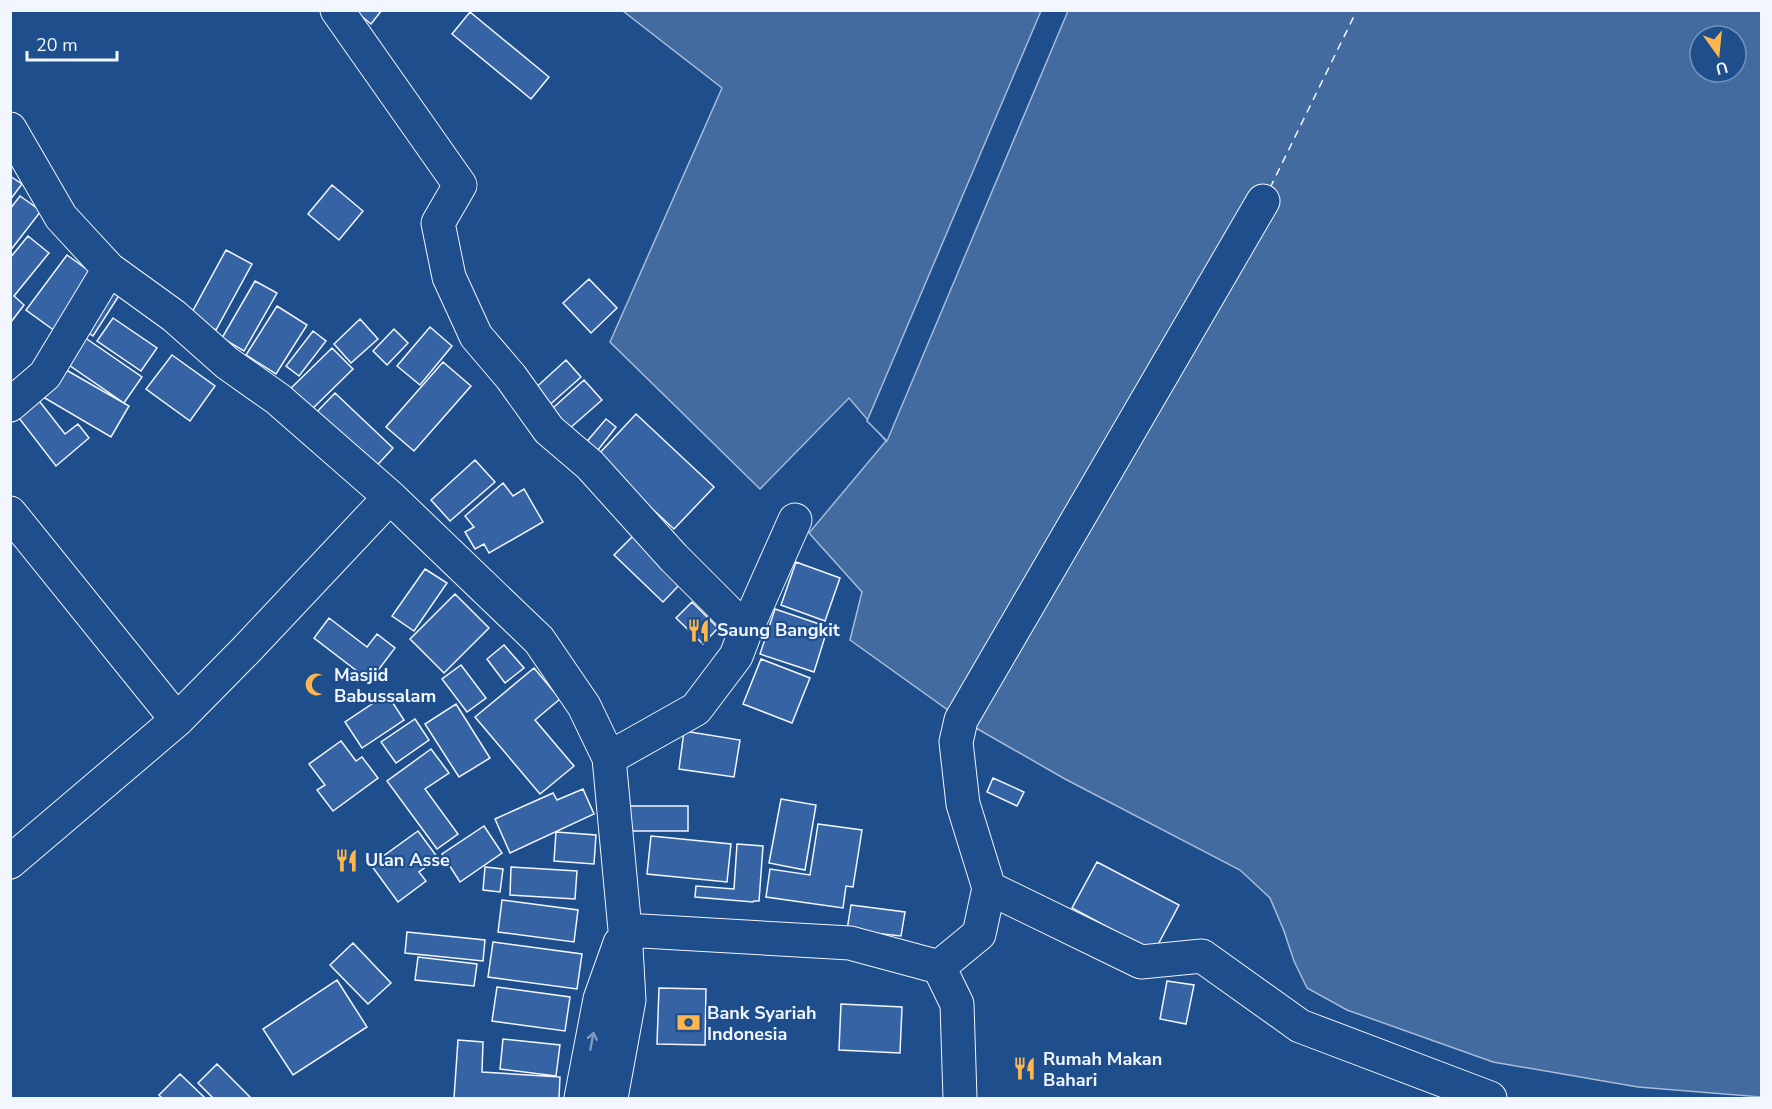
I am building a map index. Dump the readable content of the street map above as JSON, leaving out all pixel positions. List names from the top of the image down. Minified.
{"places":{"restaurant":["Saung Bangkit","Ulan Asse","Rumah Makan Bahari"],"mosque":["Masjid Babussalam"],"bank":["Bank Syariah Indonesia"]},"scale_bar":"20 m","north":"bottom"}
